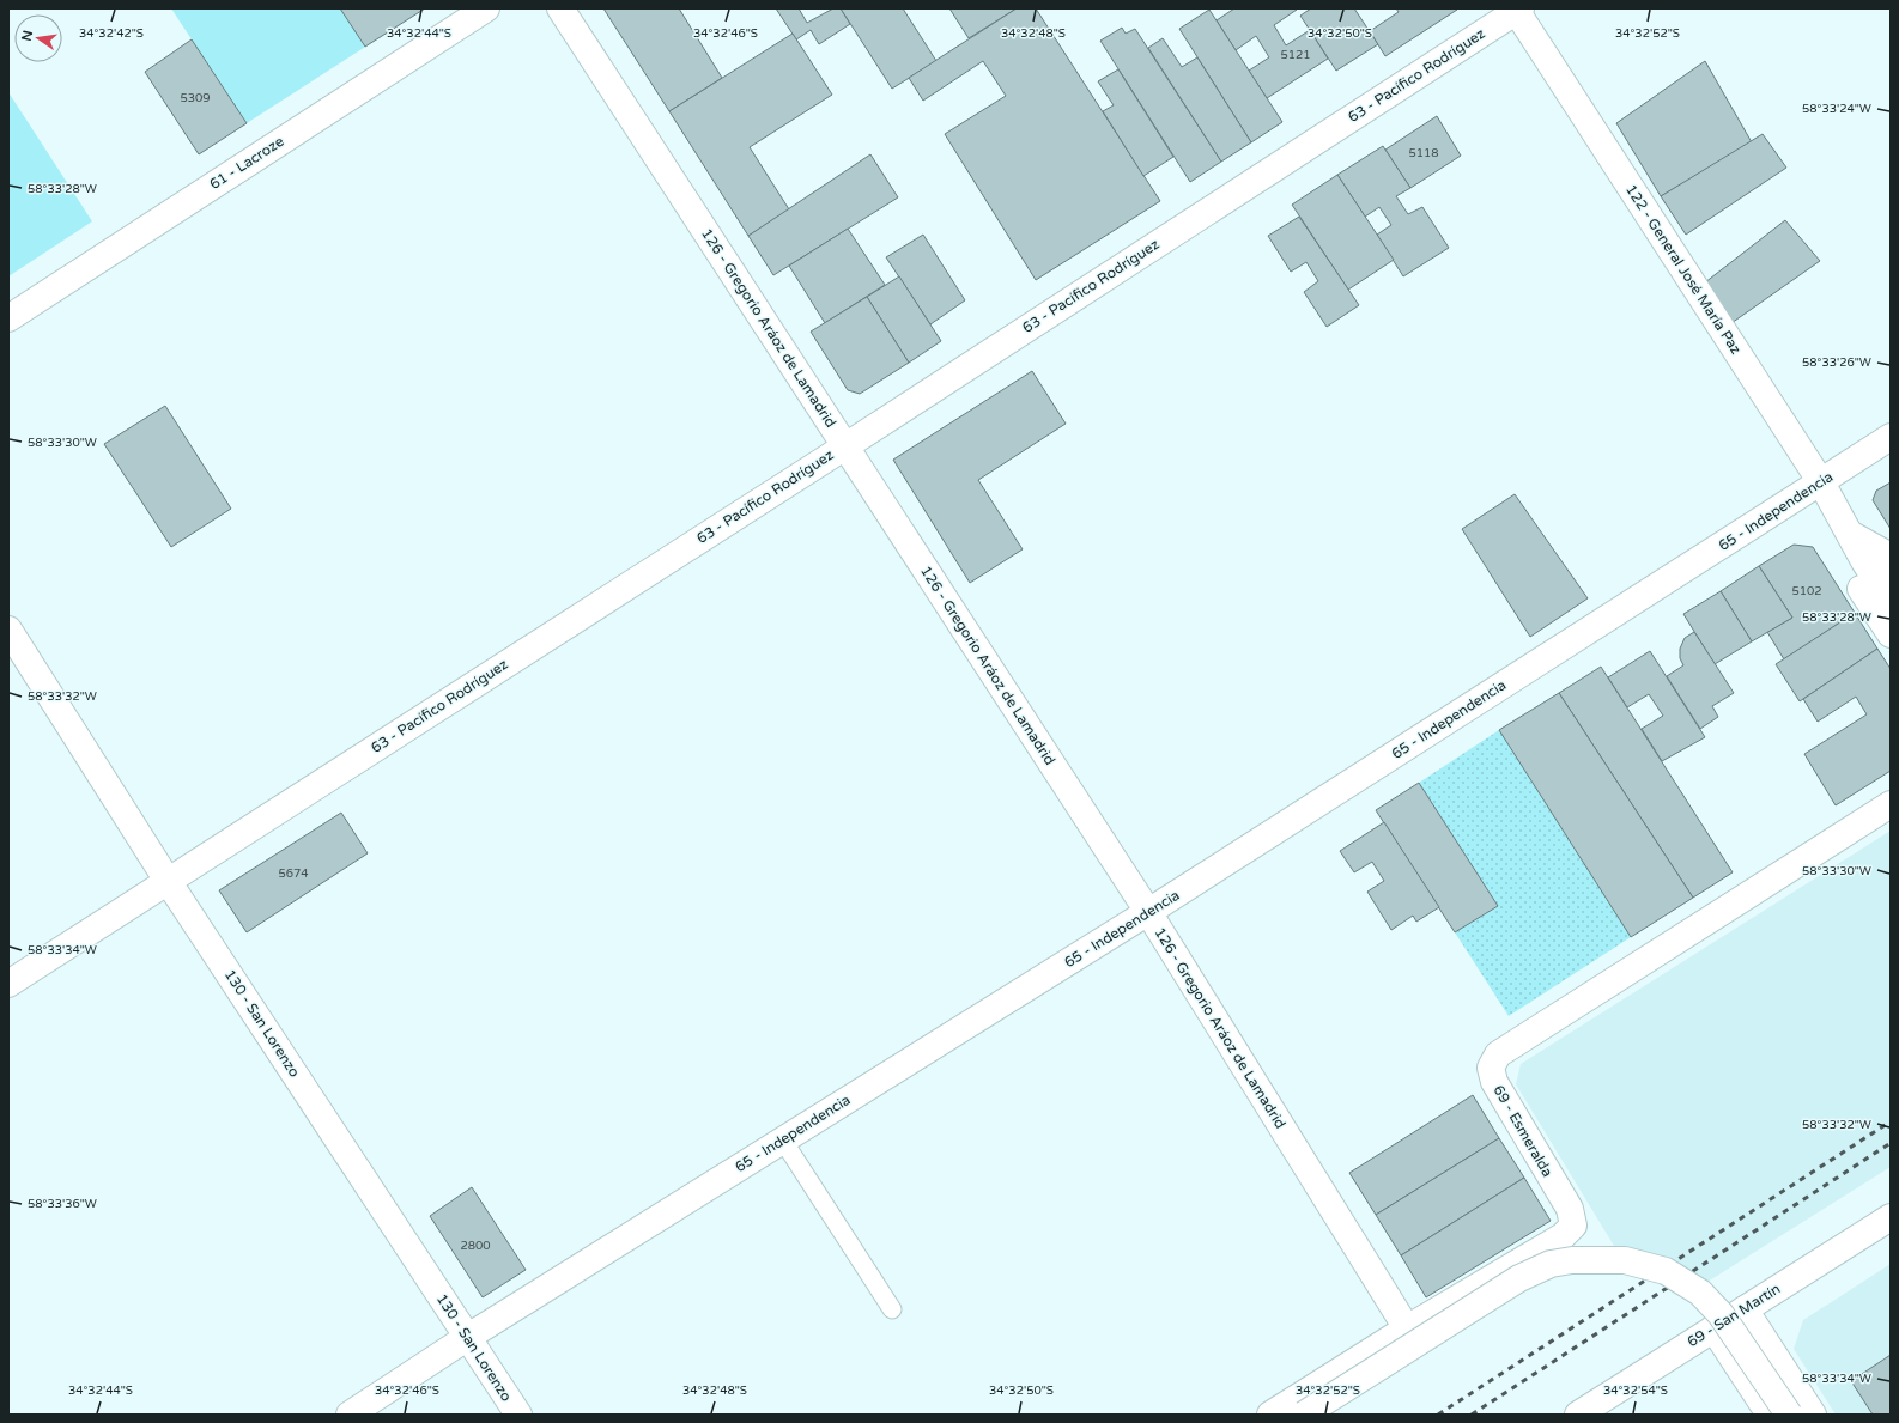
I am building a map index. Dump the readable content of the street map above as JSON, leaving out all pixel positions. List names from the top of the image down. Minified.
{"streets":{"street":["63 - Pacífico Rodríguez","61 - Lacroze","122 - General José María Paz","126 - Gregorio Aráoz de Lamadrid","65 - Independencia","130 - San Lorenzo","69 - Esmeralda","69 - San Martín"]},"crossings":[["63 - Pacífico Rodríguez","122 - General José María Paz"],["63 - Pacífico Rodríguez","126 - Gregorio Aráoz de Lamadrid"],["63 - Pacífico Rodríguez","130 - San Lorenzo"],["122 - General José María Paz","65 - Independencia"],["126 - Gregorio Aráoz de Lamadrid","65 - Independencia"],["126 - Gregorio Aráoz de Lamadrid","69 - Esmeralda"],["65 - Independencia","130 - San Lorenzo"]],"house_numbers":["5121","5309","5118","5102","5674","2800"],"north":"left","coordinates":["34°32'42\"S","34°32'44\"S","34°32'46\"S","34°32'50\"S","34°32'48\"S","34°32'52\"S","58°33'24\"W","58°33'28\"W","58°33'26\"W","58°33'30\"W","58°33'32\"W","58°33'34\"W","58°33'36\"W","34°32'54\"S"]}
